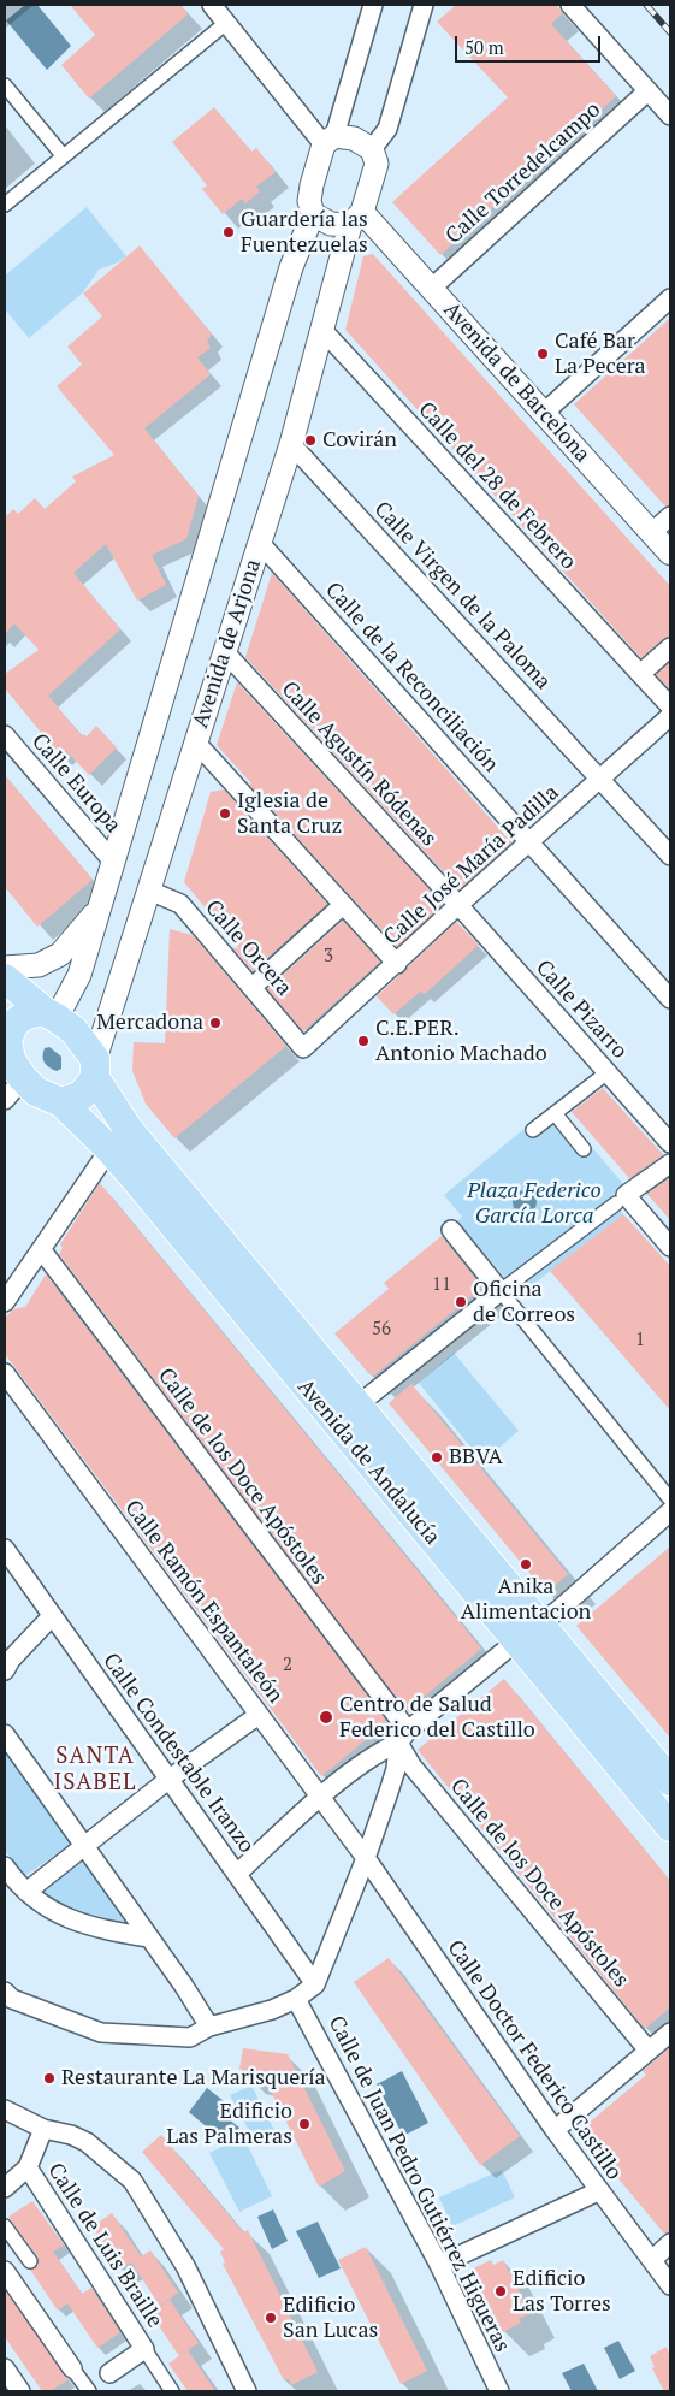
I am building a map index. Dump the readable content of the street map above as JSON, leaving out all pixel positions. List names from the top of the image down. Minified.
{"streets":{"main road":["Avenida de Andalucía"],"street":["Calle Torredelcampo","Avenida de Barcelona","Calle del 28 de Febrero","Calle Virgen de la Paloma","Avenida de Arjona","Calle de la Reconciliación","Calle Agustín Ródenas","Calle Europa","Calle José María Padilla","Calle Orcera","Calle Pizarro","Calle de los Doce Apóstoles","Calle Ramón Espantaleón","Calle Condestable Iranzo","Calle Doctor Federico Castillo","Calle de Juan Pedro Gutiérrez Higueras","Calle de Luis Braille"]},"crossings":[["Calle Torredelcampo","Avenida de Barcelona"],["Avenida de Barcelona","Avenida de Arjona"],["Calle del 28 de Febrero","Avenida de Arjona"],["Calle Virgen de la Paloma","Avenida de Arjona"],["Calle Virgen de la Paloma","Calle José María Padilla"],["Avenida de Arjona","Calle de la Reconciliación"],["Avenida de Arjona","Calle Agustín Ródenas"],["Avenida de Arjona","Calle Orcera"],["Avenida de Arjona","Avenida de Andalucía"],["Calle de la Reconciliación","Calle José María Padilla"],["Calle Agustín Ródenas","Calle José María Padilla"],["Calle Agustín Ródenas","Calle Pizarro"],["Calle José María Padilla","Calle Orcera"],["Calle José María Padilla","Calle Pizarro"],["Calle Ramón Espantaleón","Calle Doctor Federico Castillo"]],"districts":["SANTA ISABEL"],"parks":["Plaza Federico García Lorca"],"places":["Guardería las Fuentezuelas","Café Bar La Pecera","Covirán","Iglesia de Santa Cruz","Mercadona","C.E.PER. Antonio Machado","Oficina de Correos","BBVA","Anika Alimentacion","Centro de Salud Federico del Castillo","Restaurante La Marisquería","Edificio Las Palmeras","Edificio Las Torres","Edificio San Lucas"],"house_numbers":["3","11","56","1","2"],"scale_bar":"50 m"}
